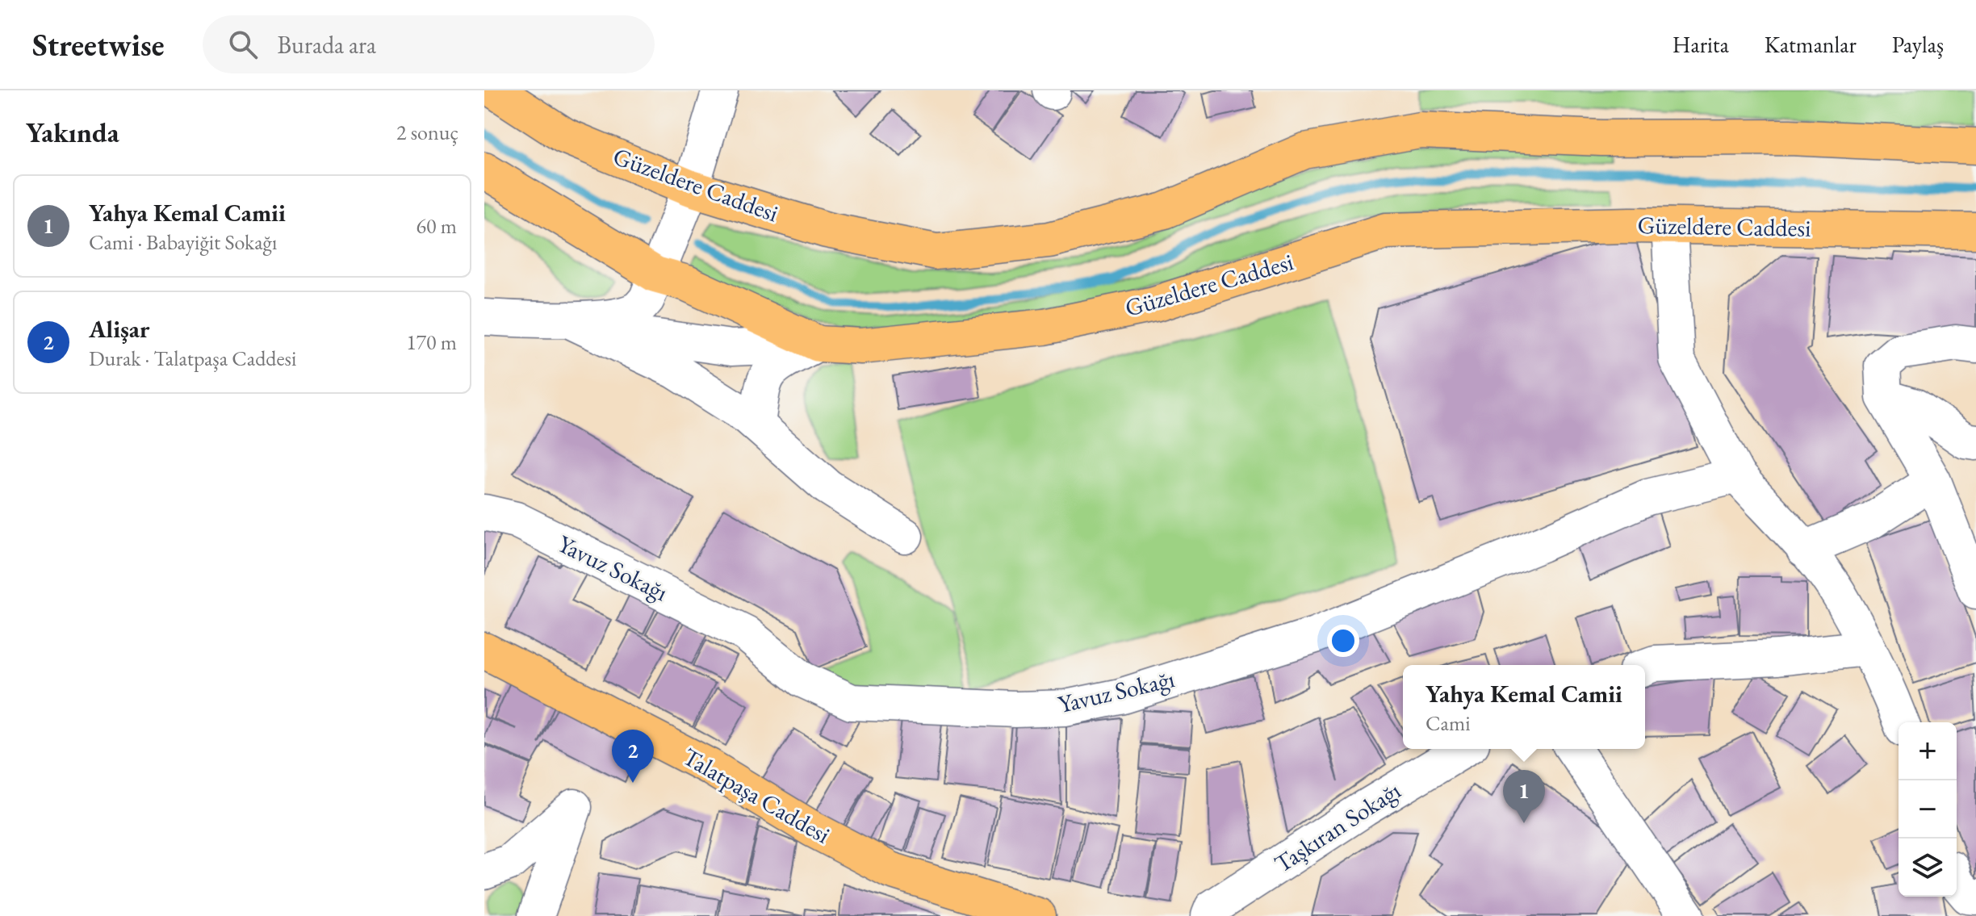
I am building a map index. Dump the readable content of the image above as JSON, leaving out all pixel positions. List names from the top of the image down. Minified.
{"streets":{"main road":["Güzeldere Caddesi","Talatpaşa Caddesi"],"street":["Yavuz Sokağı","Taşkıran Sokağı"]},"page":{"header":"Streetwise","search":"Burada ara","nav":["Harita","Katmanlar","Paylaş"],"heading":["Yakında","2 sonuç"],"list":[{"mark":"1","name":"Yahya Kemal Camii","note":"Cami · Babayiğit Sokağı","value":"60 m"},{"mark":"2","name":"Alişar","note":"Durak · Talatpaşa Caddesi","value":"170 m"}],"popup":["Yahya Kemal Camii","Cami"],"map_buttons":["+","−"],"pins":["2","1"]}}
